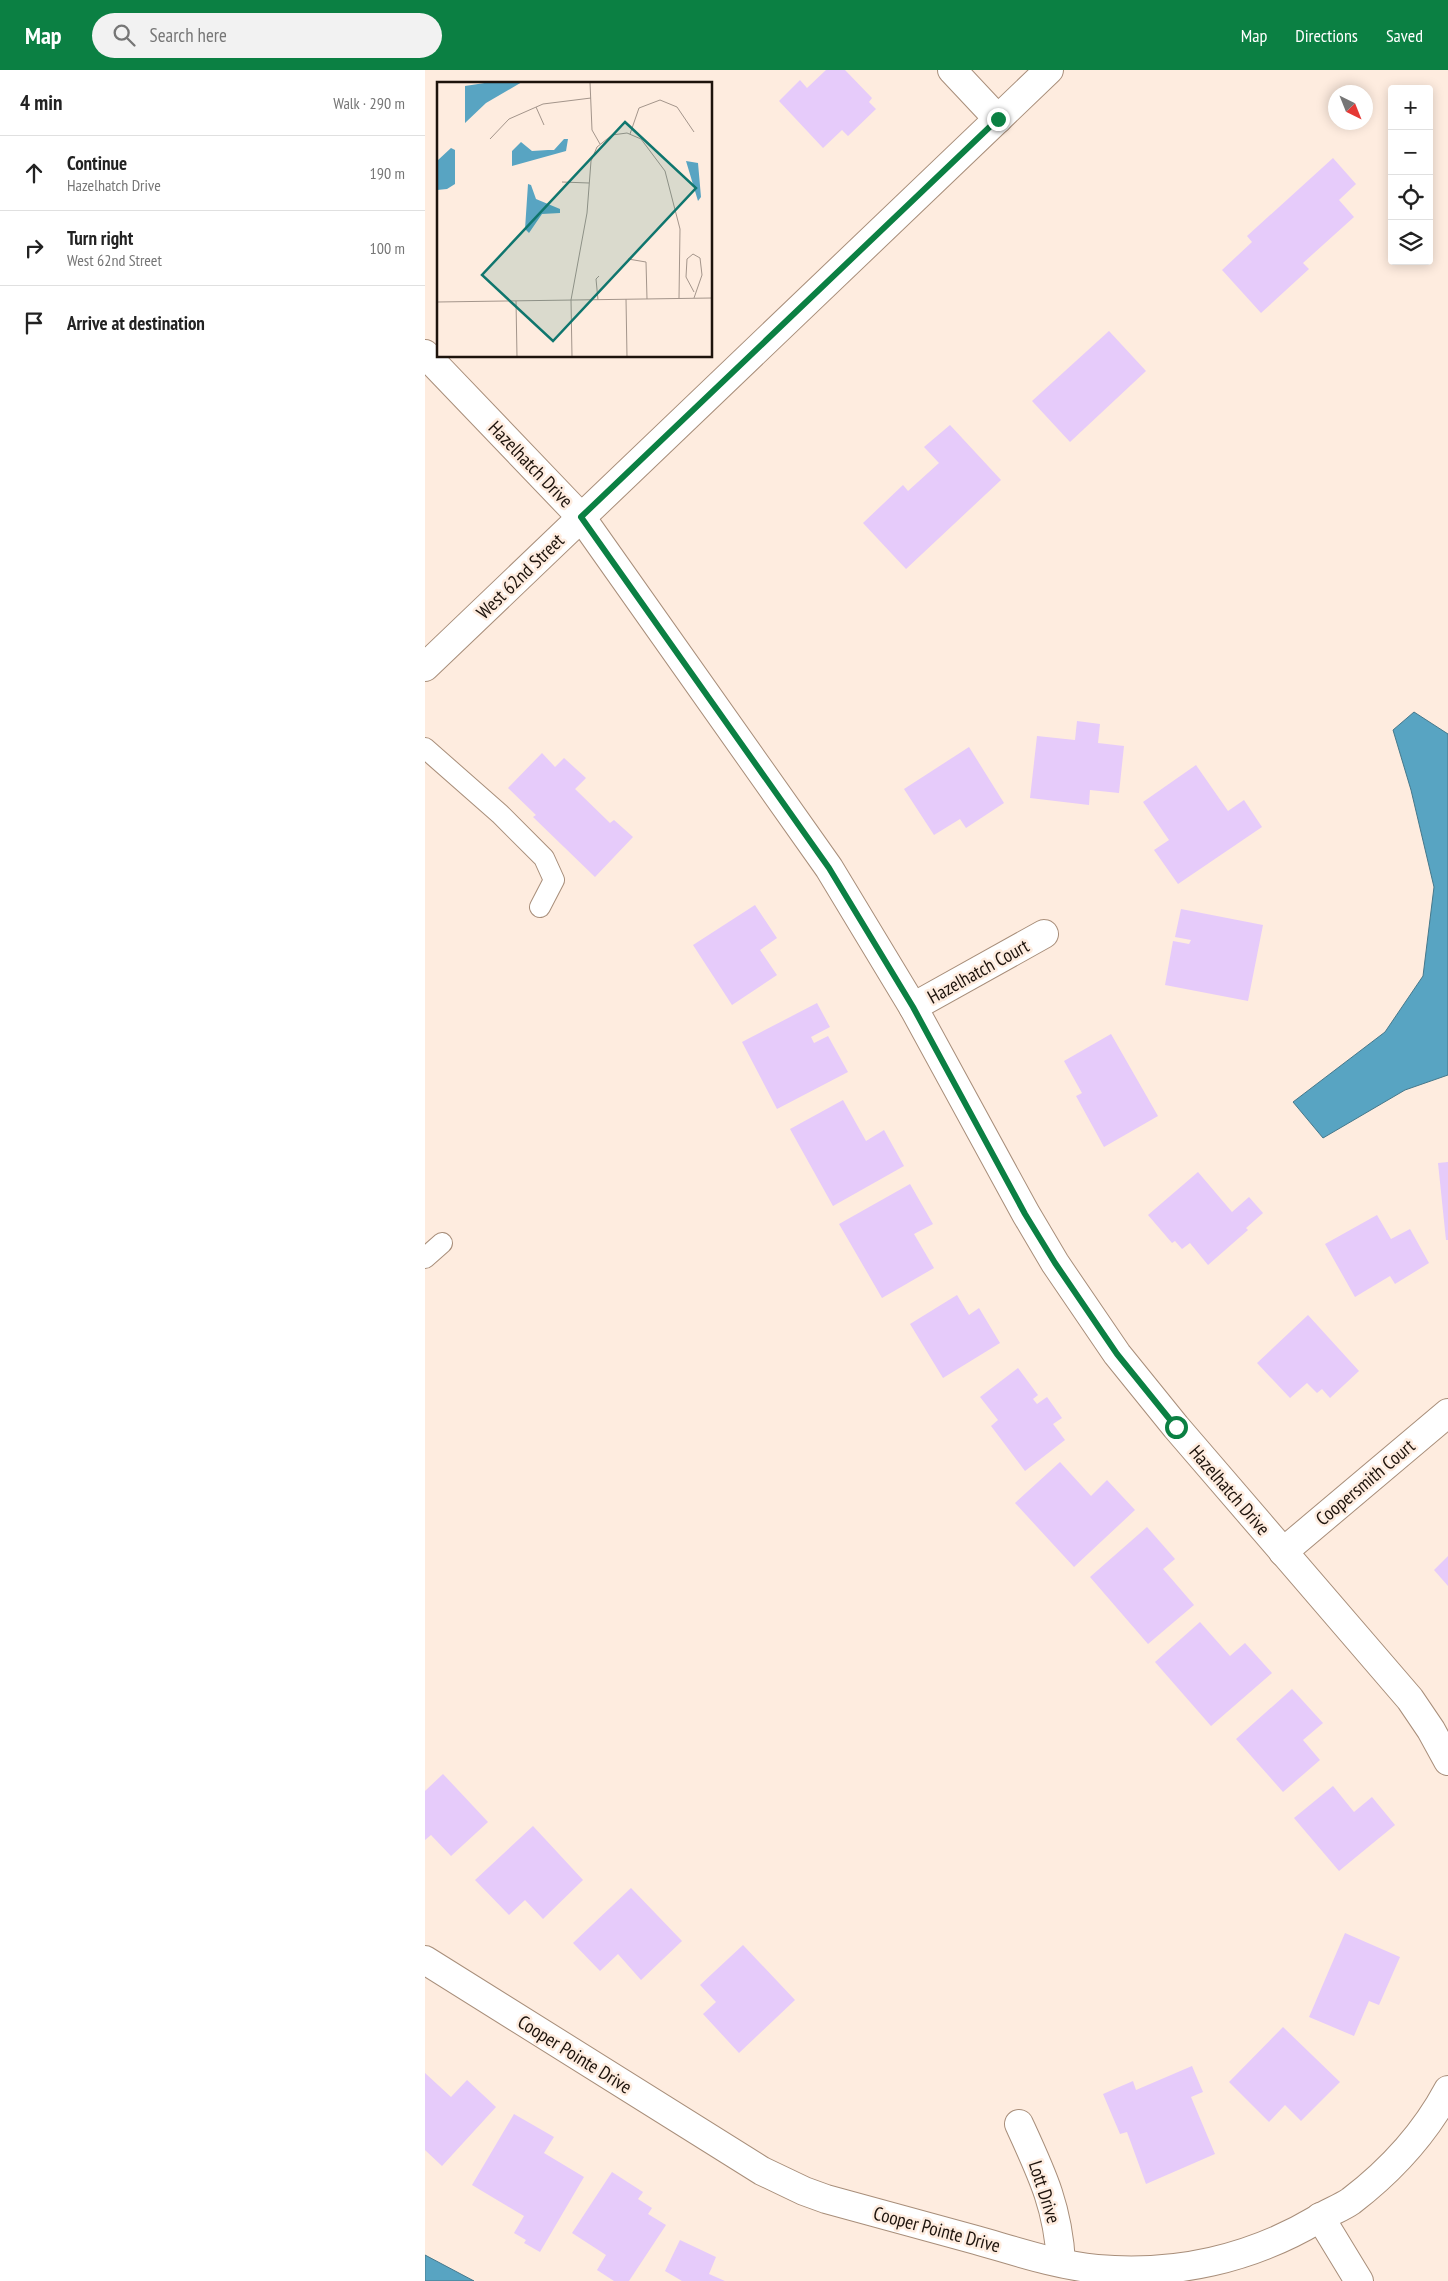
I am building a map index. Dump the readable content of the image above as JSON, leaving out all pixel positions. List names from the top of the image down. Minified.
{"streets":{"street":["Hazelhatch Drive","West 62nd Street","Hazelhatch Court","Coopersmith Court","Cooper Pointe Drive","Lott Drive"]},"crossings":[["Hazelhatch Drive","West 62nd Street"],["Hazelhatch Drive","Hazelhatch Court"],["Hazelhatch Drive","Coopersmith Court"],["Cooper Pointe Drive","Lott Drive"]],"north":"bottom right","page":{"header":"Map","search":"Search here","nav":["Map","Directions","Saved"],"heading":["4 min","Walk · 290 m"],"map_buttons":["+","−"],"list":[["Continue","Hazelhatch Drive","190 m"],["Turn right","West 62nd Street","100 m"],"Arrive at destination"]}}
